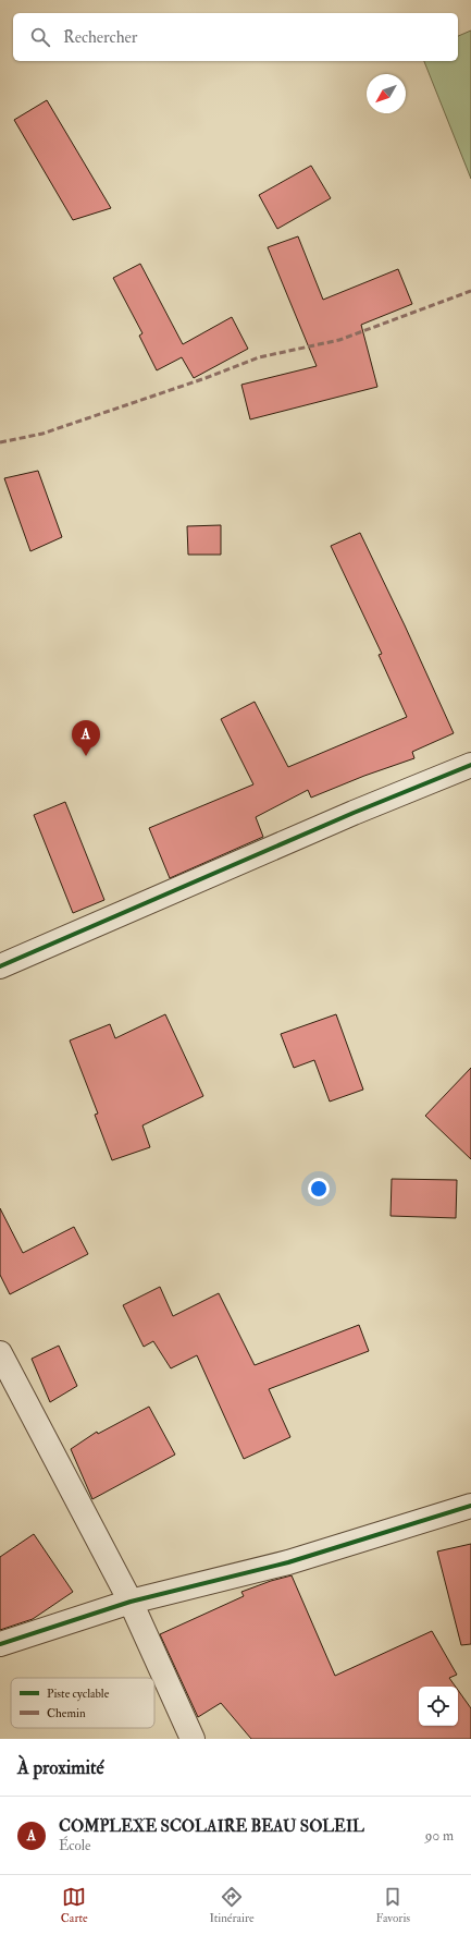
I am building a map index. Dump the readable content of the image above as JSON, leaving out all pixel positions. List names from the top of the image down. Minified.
{"legend":["Piste cyclable","Chemin"],"north":"bottom left","page":{"search":"Rechercher","pins":"A","heading":"À proximité","list":[{"mark":"A","name":"COMPLEXE SCOLAIRE BEAU SOLEIL","note":"École","value":"90 m"}],"nav":["Carte","Itinéraire","Favoris"]}}
